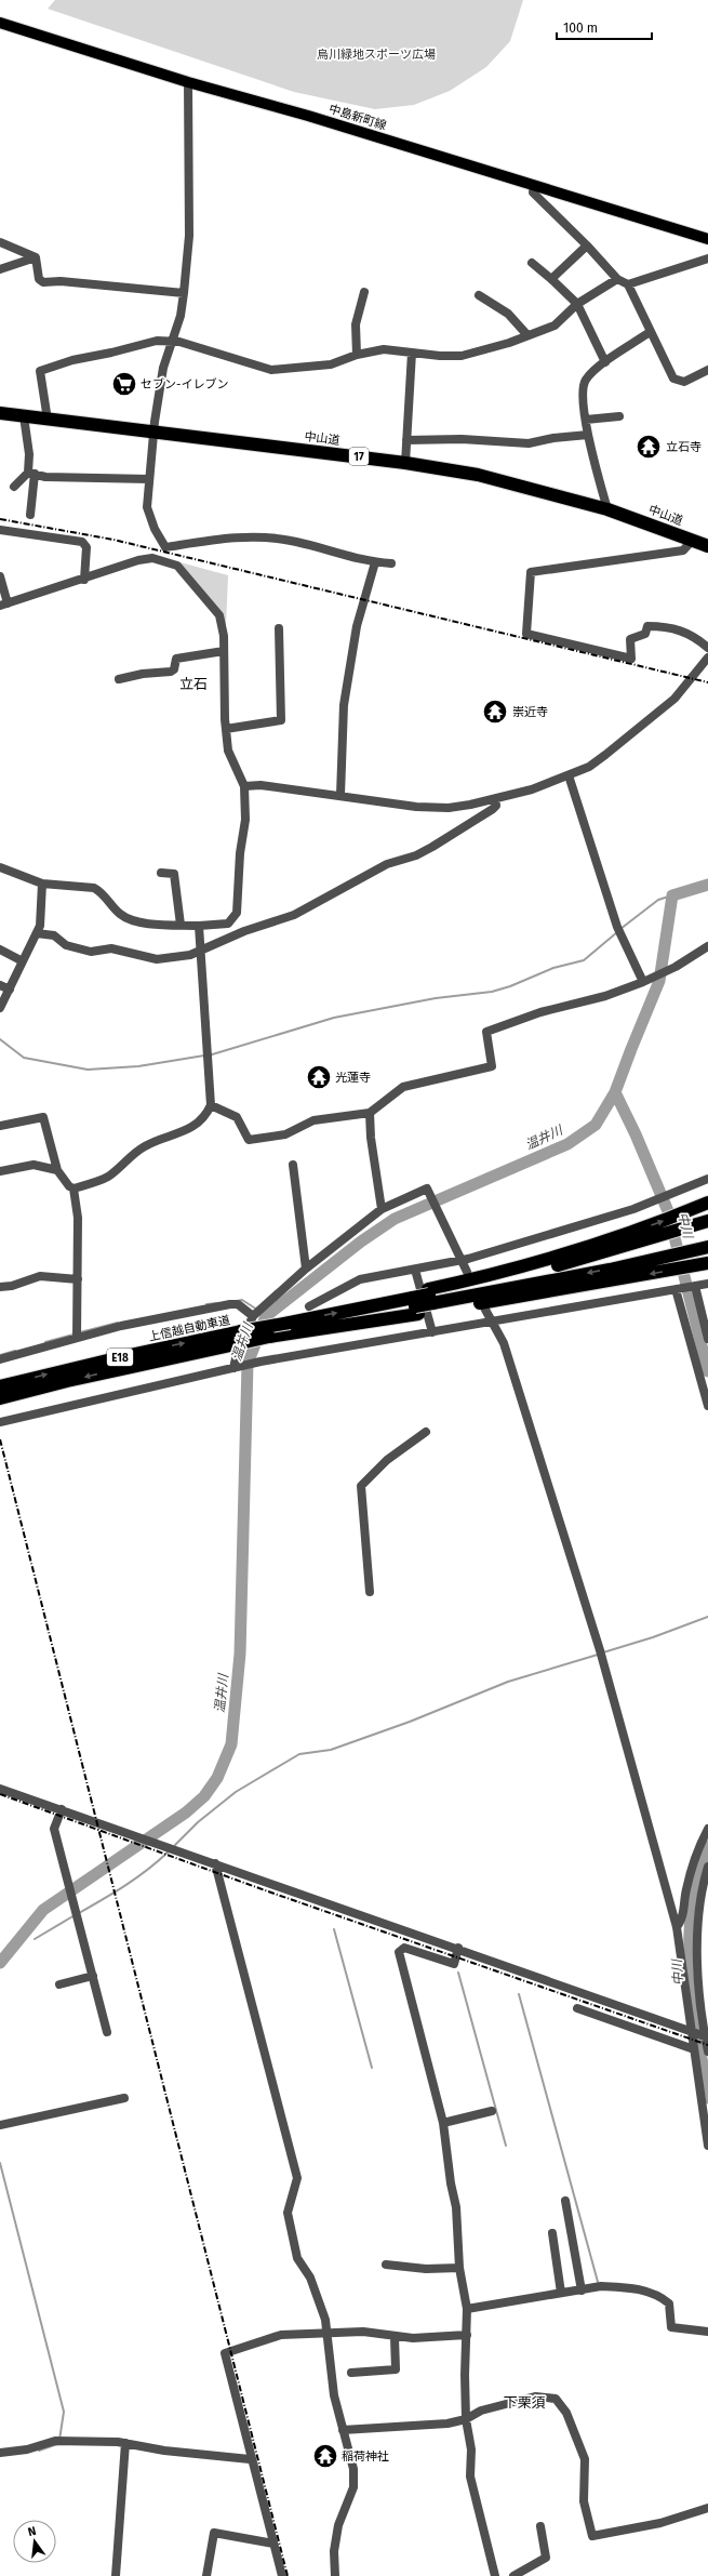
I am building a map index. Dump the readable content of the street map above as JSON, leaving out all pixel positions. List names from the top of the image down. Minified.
{"streets":{"highway":["中山道","17","上信越自動車道","E18"],"main road":["中島新町線"]},"districts":["立石","下栗須"],"water":["温井川","中川"],"parks":["烏川緑地スポーツ広場"],"places":{"supermarket":["セブン-イレブン"],"temple":["立石寺","崇近寺","光蓮寺","稲荷神社"]},"scale_bar":"100 m","north":"top"}
